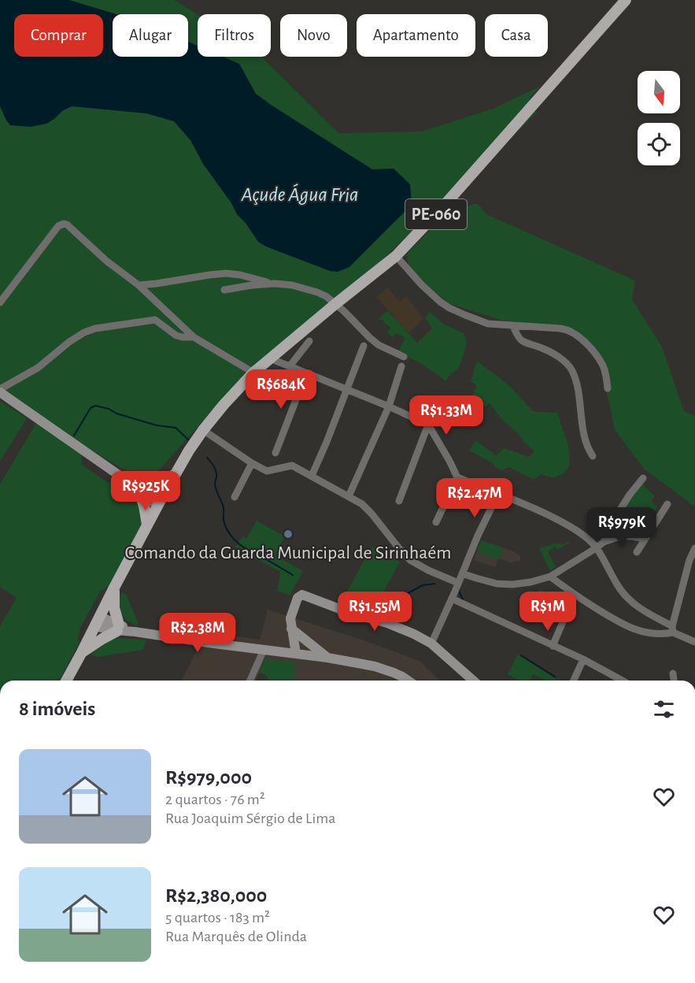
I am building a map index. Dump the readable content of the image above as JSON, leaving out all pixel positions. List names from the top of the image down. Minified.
{"streets":{"main road":["PE-060"]},"water":["Açude Água Fria"],"places":["Comando da Guarda Municipal de Sirinhaém"],"north":"bottom","page":{"chip":["Comprar","Alugar","Filtros","Novo","Apartamento","Casa"],"price":["R$684K","R$1.33M","R$925K","R$2.47M","R$979K","R$1.55M","R$1M","R$2.38M"],"heading":"8 imóveis","list":[{"name":"R$979,000","note":"2 quartos · 76 m² · Rua Joaquim Sérgio de Lima"},{"name":"R$2,380,000","note":"5 quartos · 183 m² · Rua Marquês de Olinda"}]}}
